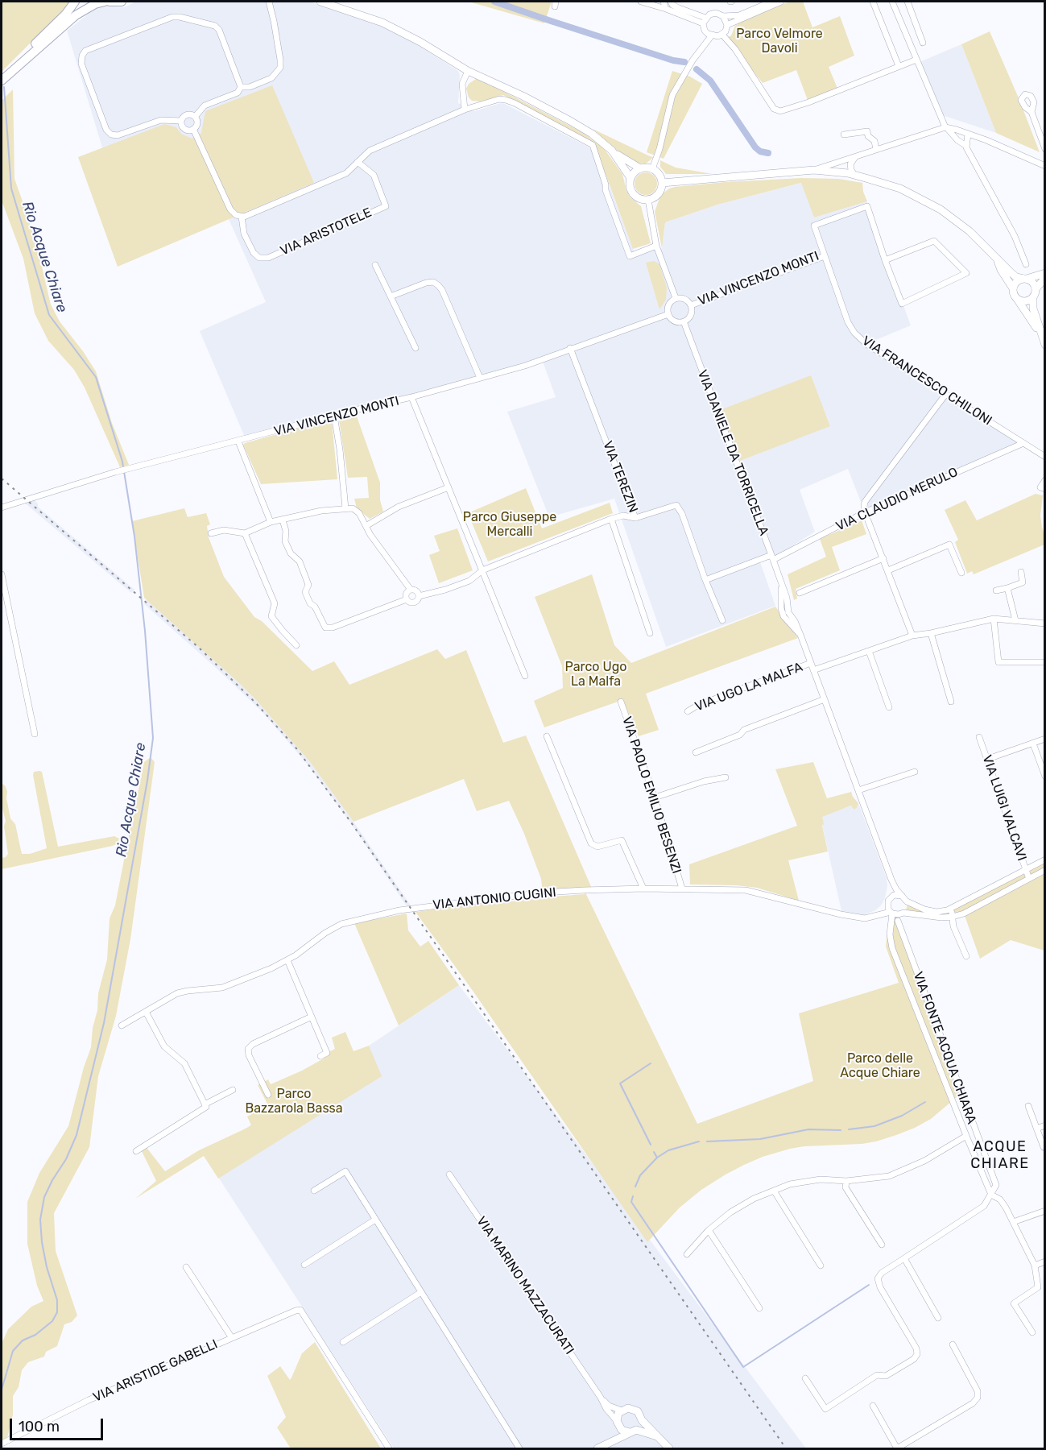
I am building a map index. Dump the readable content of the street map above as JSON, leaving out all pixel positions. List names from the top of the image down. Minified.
{"streets":{"main road":["VIA MARINO MAZZACURATI"],"street":["VIA ARISTOTELE","VIA VINCENZO MONTI","VIA FRANCESCO CHILONI","VIA DANIELE DA TORRICELLA","VIA TEREZIN","VIA CLAUDIO MERULO","VIA UGO LA MALFA","VIA PAOLO EMILIO BESENZI","VIA LUIGI VALCAVI","VIA ANTONIO CUGINI","VIA FONTE ACQUA CHIARA","VIA ARISTIDE GABELLI"]},"crossings":[["VIA VINCENZO MONTI","VIA FRANCESCO CHILONI"],["VIA VINCENZO MONTI","VIA DANIELE DA TORRICELLA"],["VIA VINCENZO MONTI","VIA TEREZIN"],["VIA FRANCESCO CHILONI","VIA CLAUDIO MERULO"],["VIA DANIELE DA TORRICELLA","VIA CLAUDIO MERULO"],["VIA DANIELE DA TORRICELLA","VIA UGO LA MALFA"],["VIA DANIELE DA TORRICELLA","VIA ANTONIO CUGINI"],["VIA PAOLO EMILIO BESENZI","VIA ANTONIO CUGINI"],["VIA LUIGI VALCAVI","VIA ANTONIO CUGINI"]],"districts":["ACQUE CHIARE"],"water":["Rio Acque Chiare"],"parks":["Parco Velmore Davoli","Parco Giuseppe Mercalli","Parco Ugo La Malfa","Parco delle Acque Chiare","Parco Bazzarola Bassa"],"scale_bar":"100 m"}
